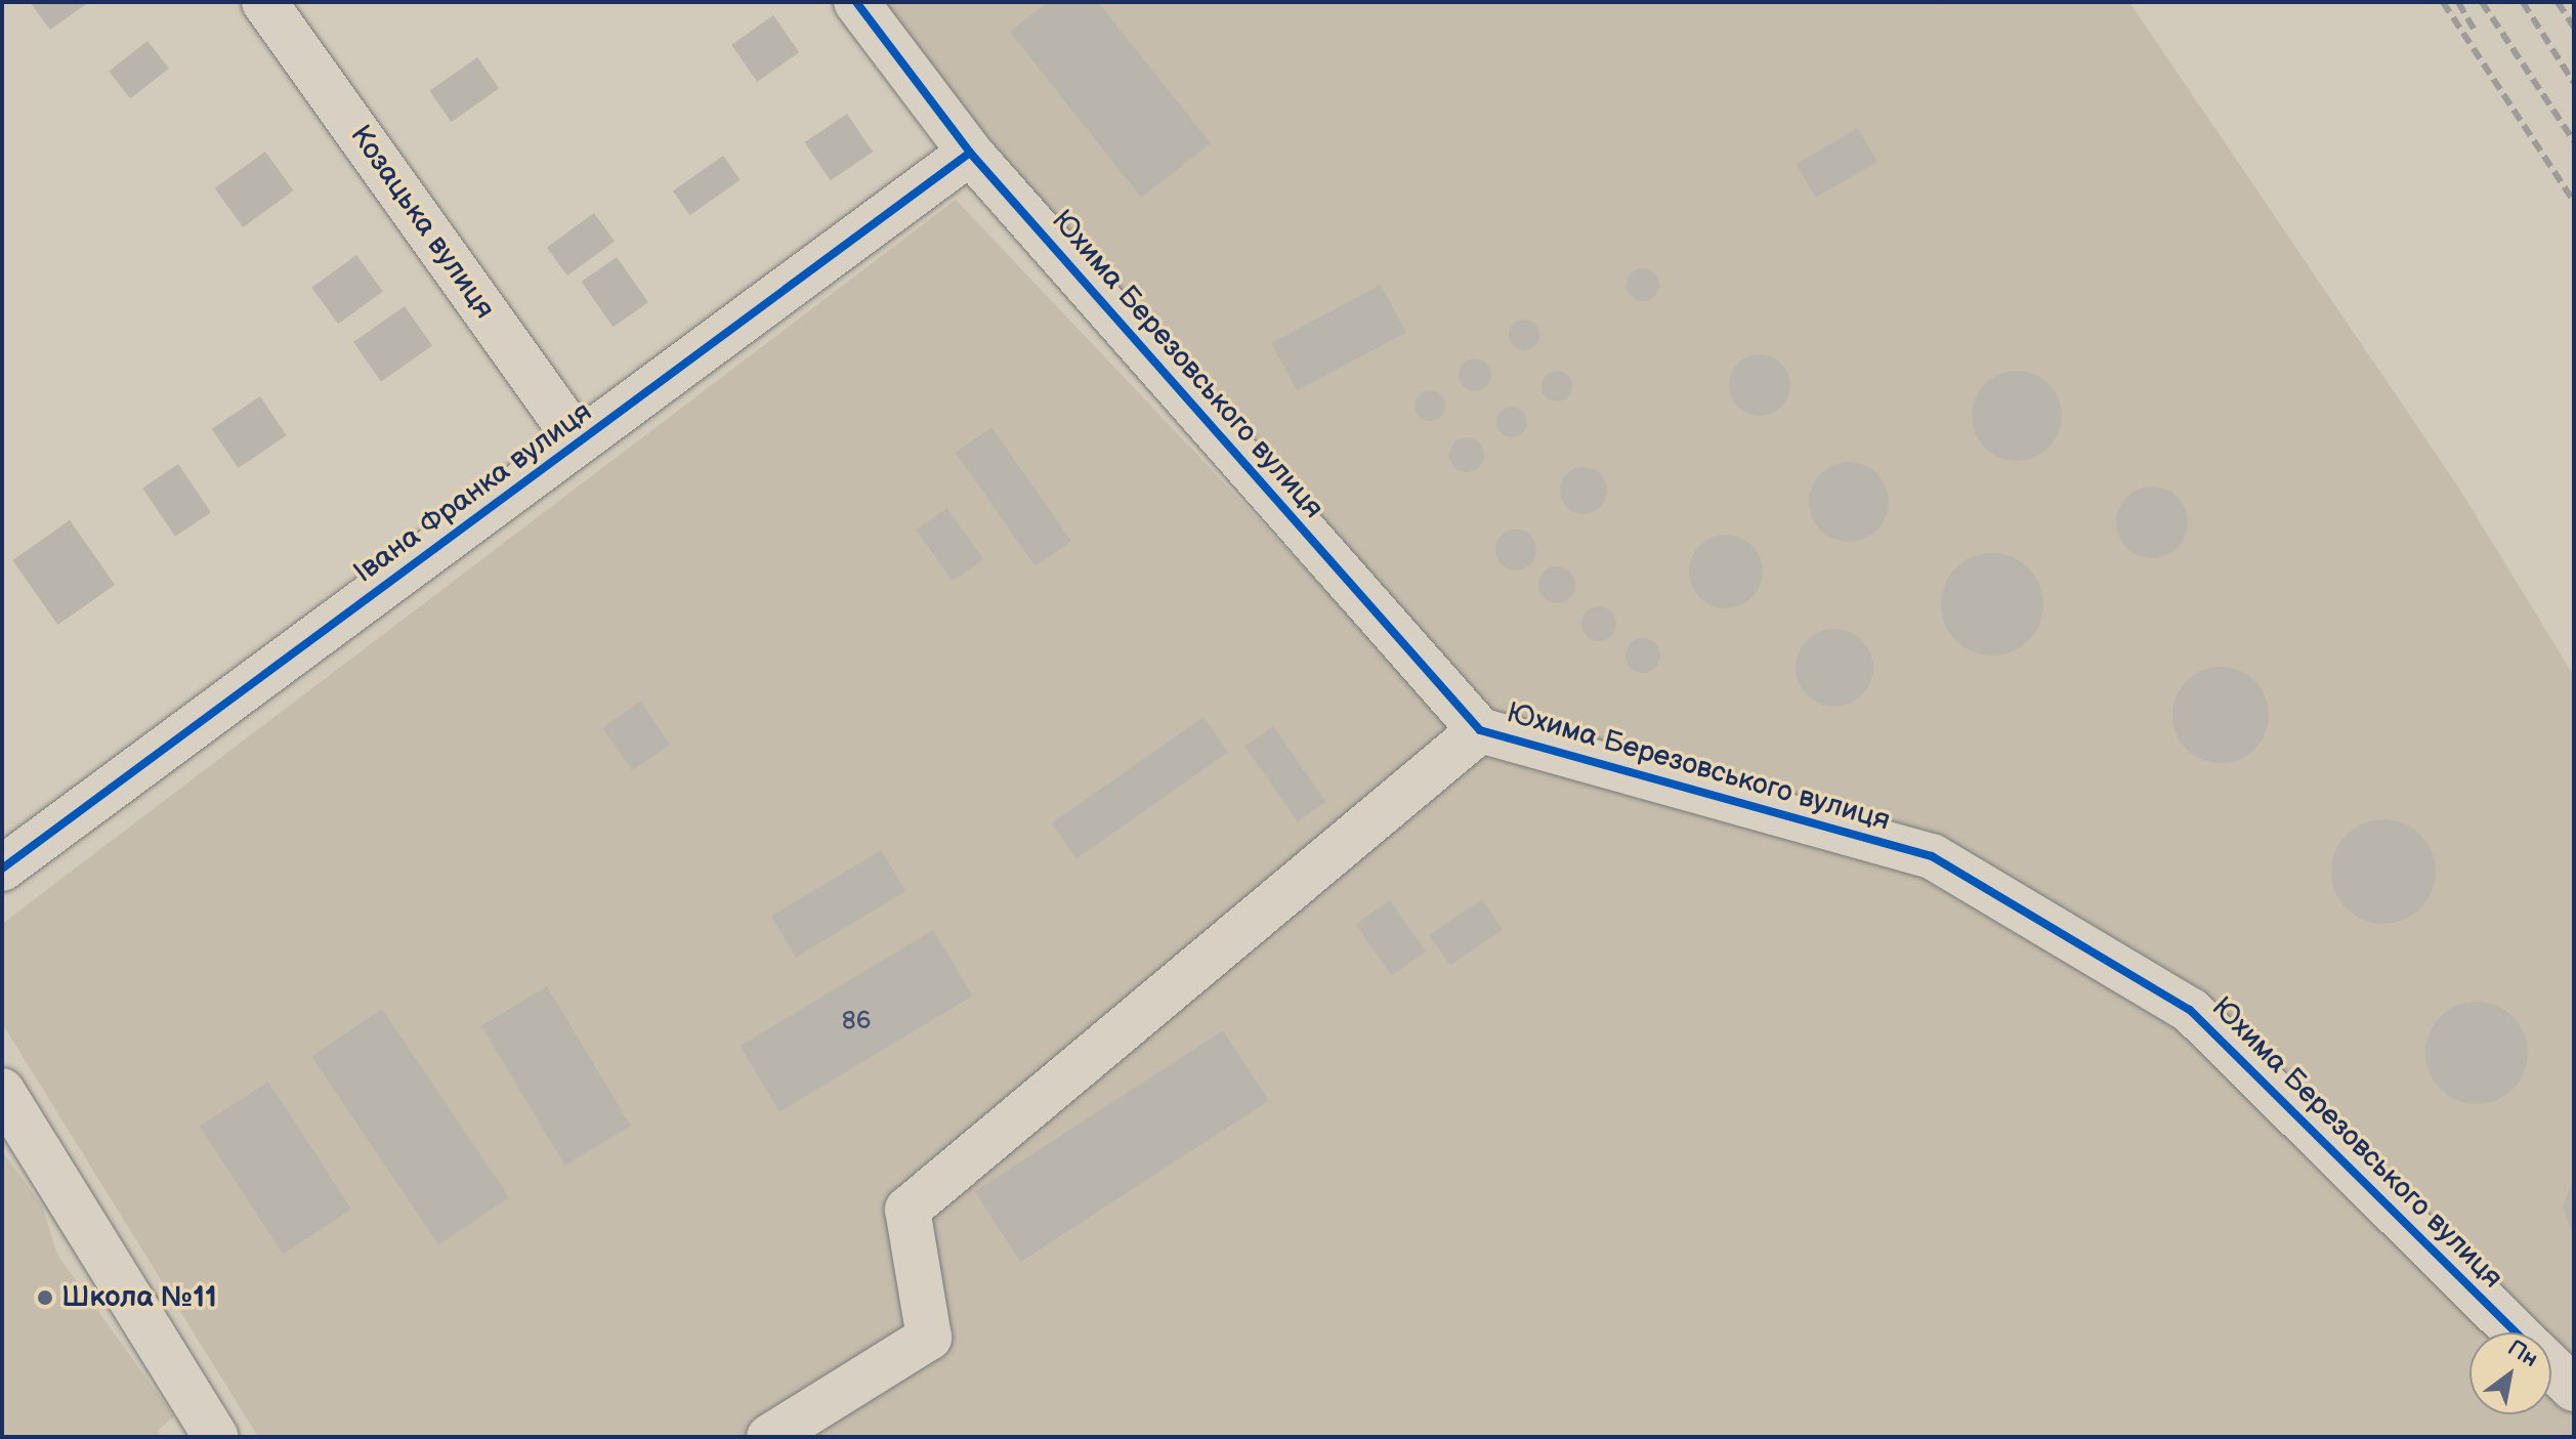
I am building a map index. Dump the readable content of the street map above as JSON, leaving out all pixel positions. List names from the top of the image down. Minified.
{"streets":{"street":["Козацька вулиця","Юхима Березовського вулиця","Івана Франка вулиця"]},"crossings":[["Козацька вулиця","Івана Франка вулиця"],["Юхима Березовського вулиця","Івана Франка вулиця"]],"places":["Школа №11"],"house_numbers":["86"],"north":"top right"}
